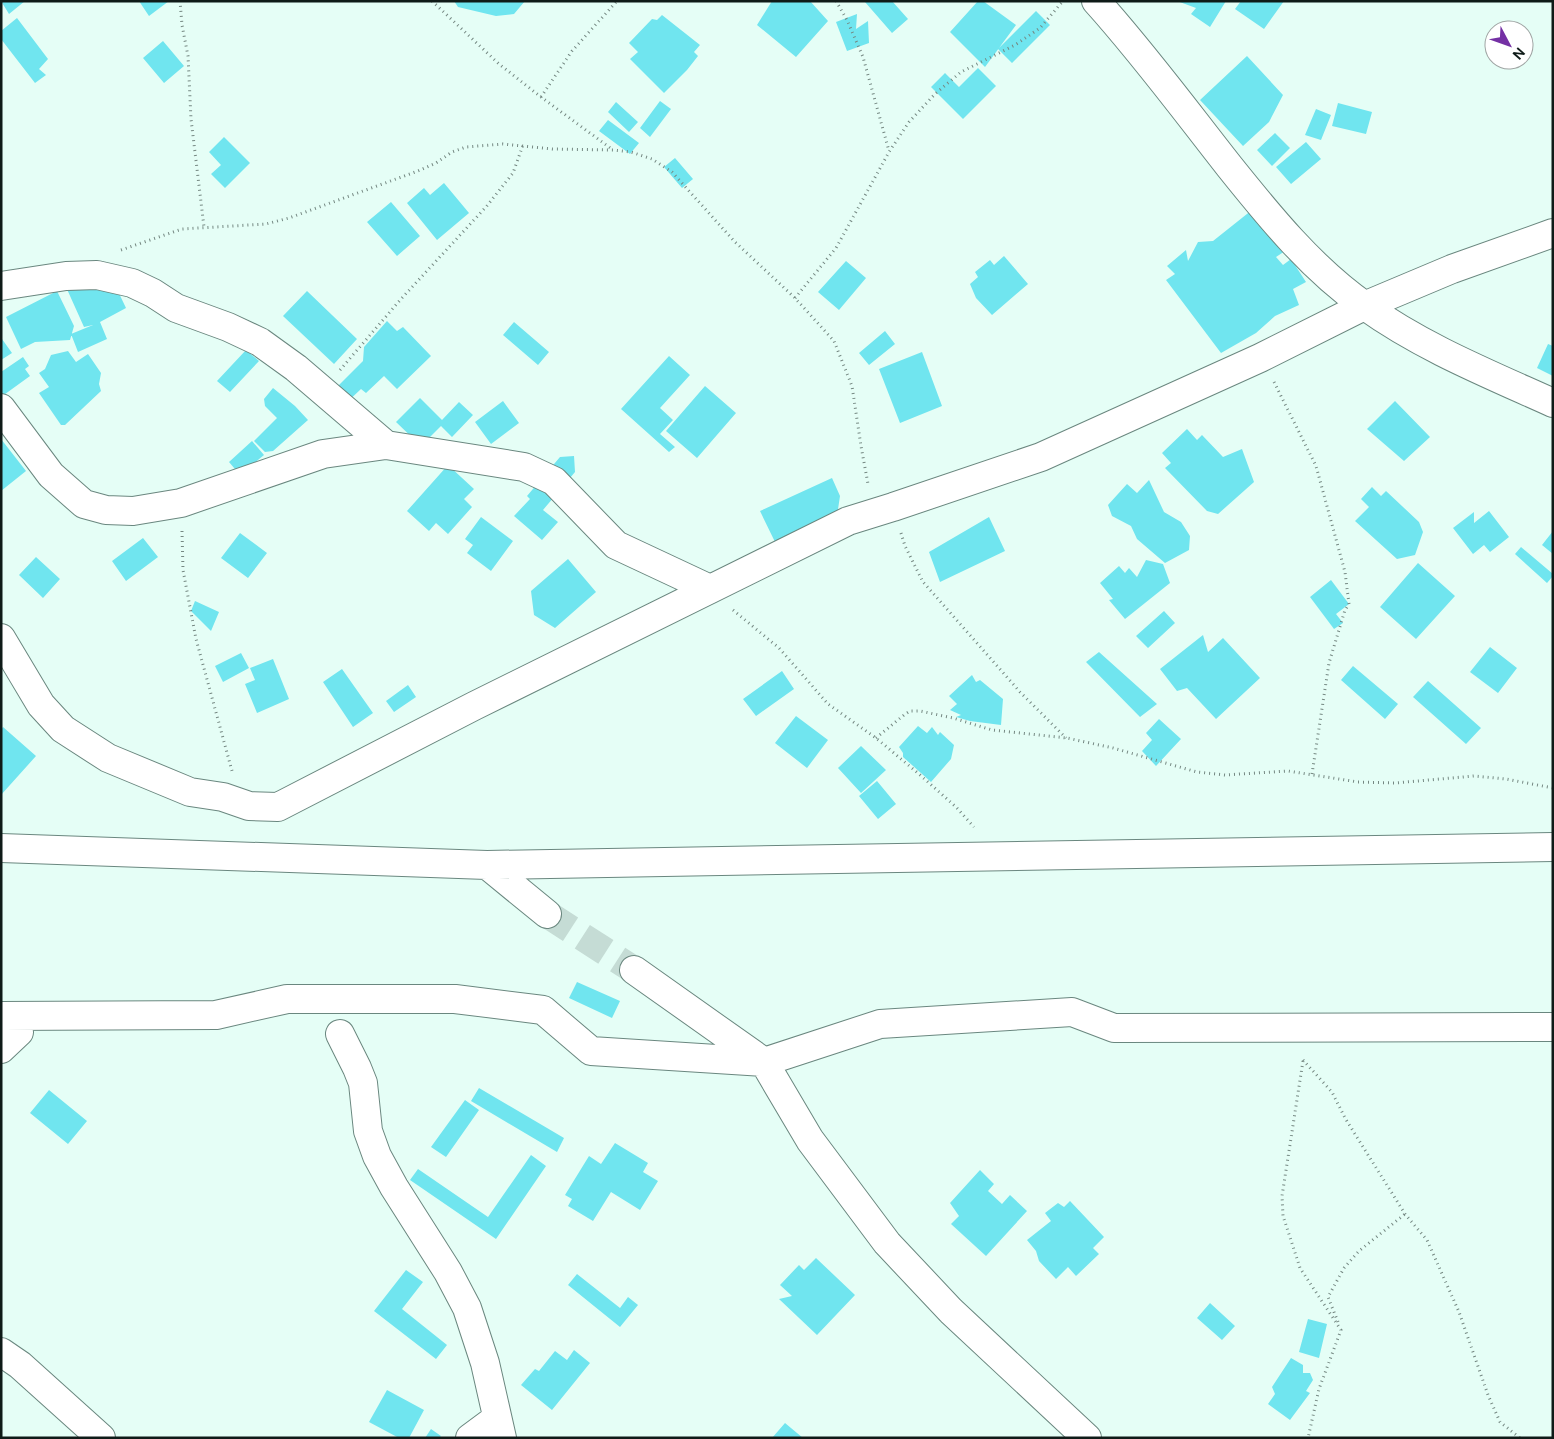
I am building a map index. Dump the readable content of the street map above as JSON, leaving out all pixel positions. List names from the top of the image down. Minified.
{"north":"bottom right"}
